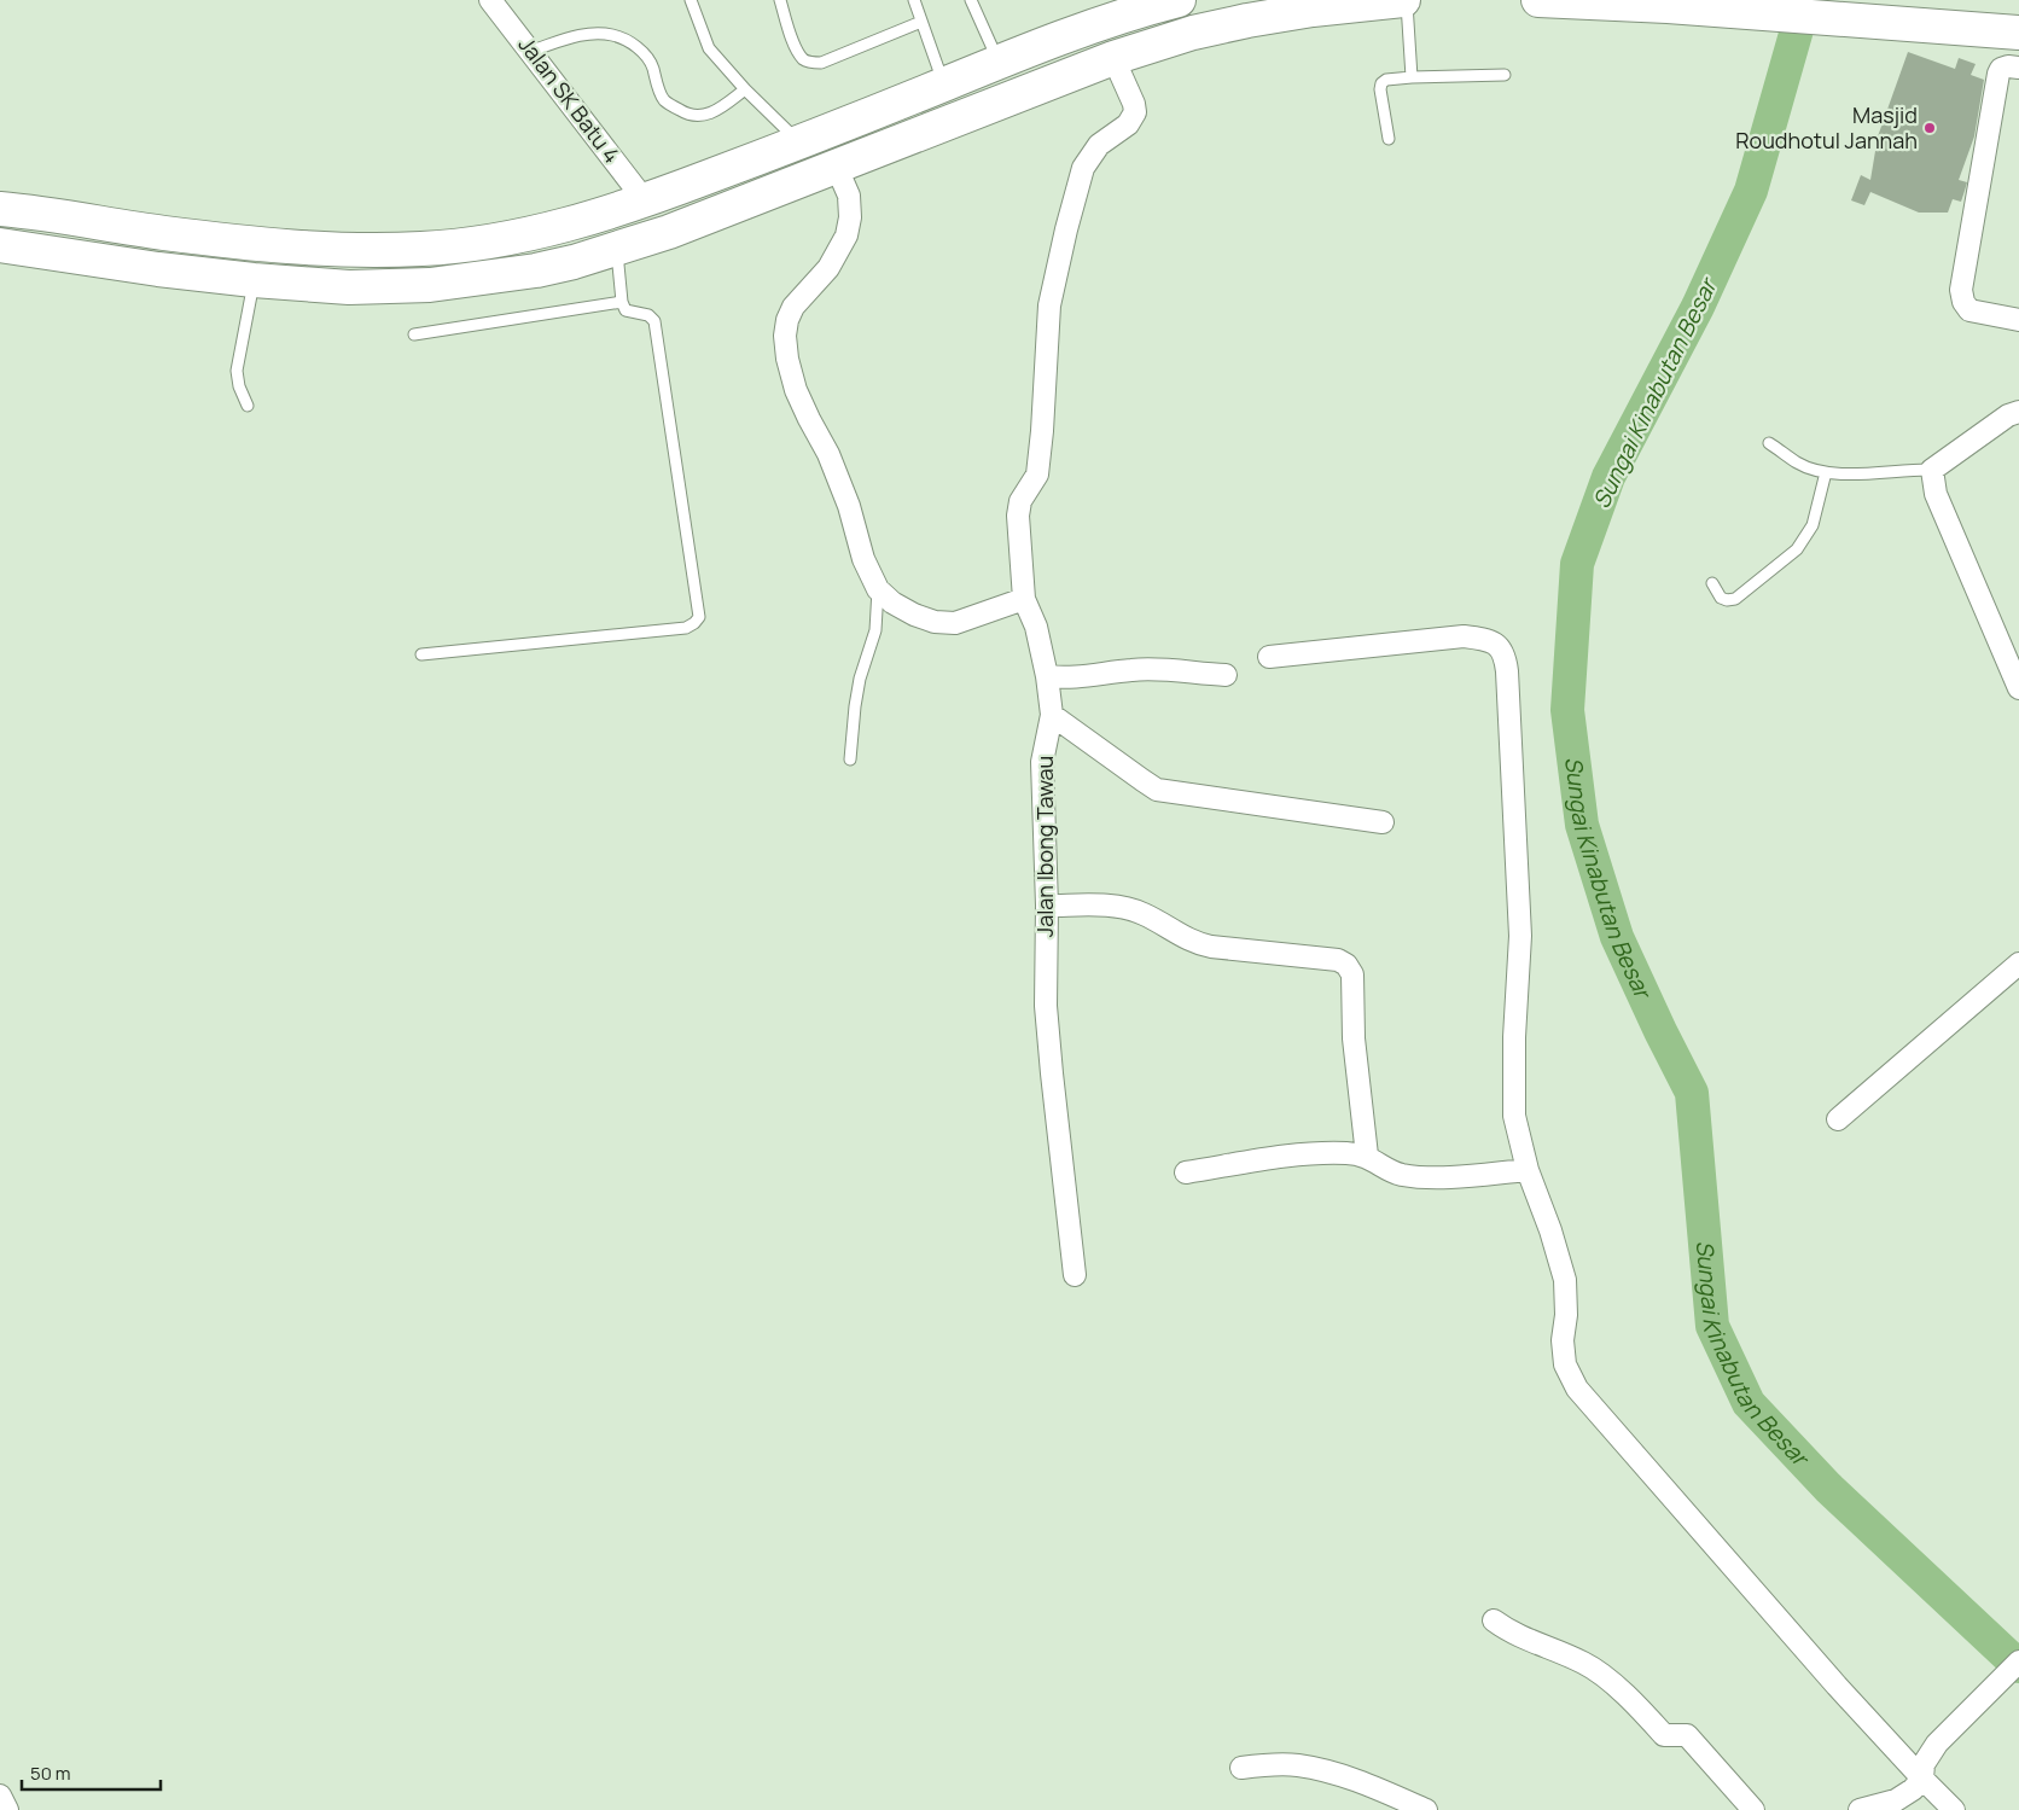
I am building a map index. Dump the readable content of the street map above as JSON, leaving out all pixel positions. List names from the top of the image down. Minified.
{"streets":{"street":["Jalan SK Batu 4","Jalan Ibong Tawau"]},"water":["Sungai Kinabutan Besar"],"places":["Masjid Roudhotul Jannah"],"scale_bar":"50 m"}
